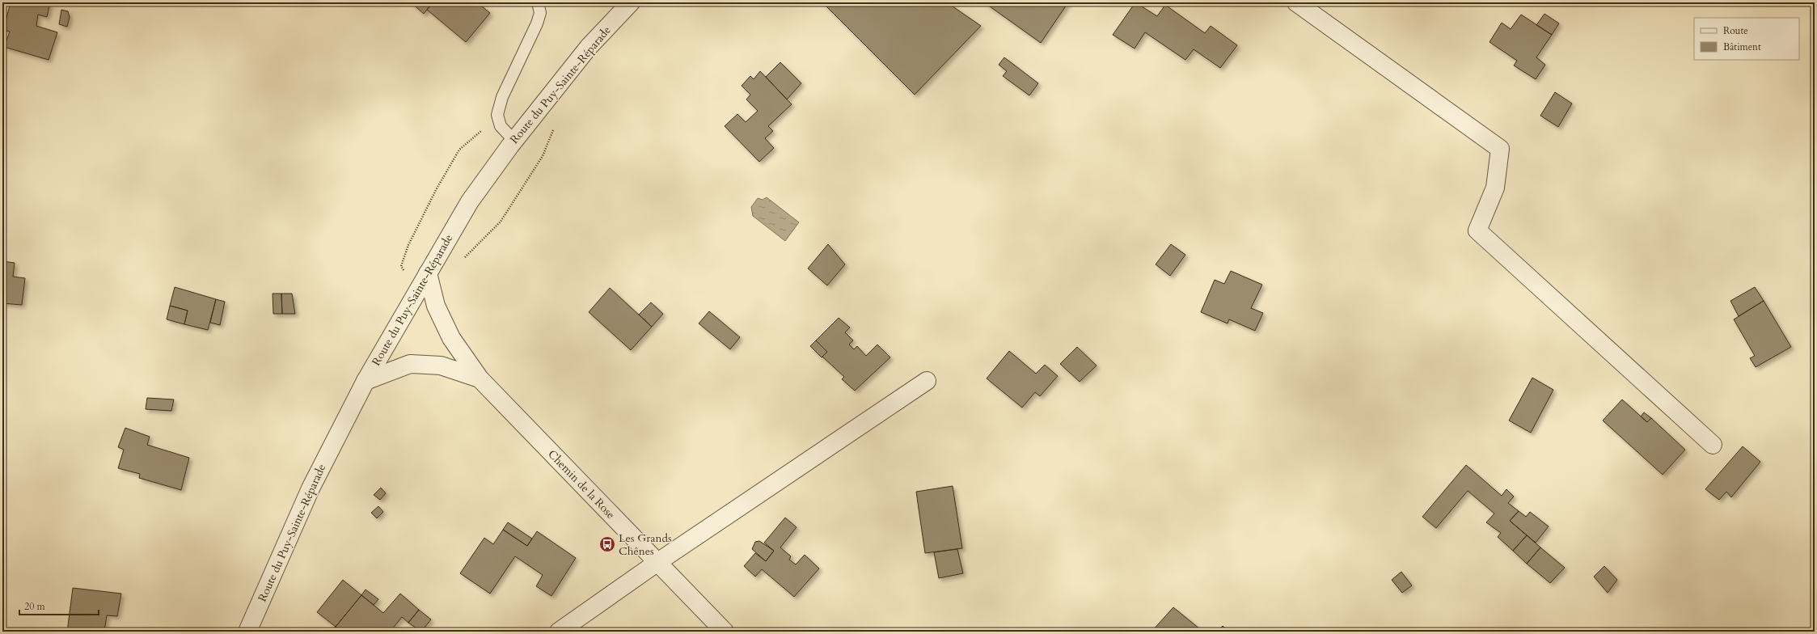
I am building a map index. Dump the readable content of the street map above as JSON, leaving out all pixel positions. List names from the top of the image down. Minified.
{"streets":{"street":["Route du Puy-Sainte-Réparade","Chemin de la Rose"]},"crossings":[["Route du Puy-Sainte-Réparade","Chemin de la Rose"]],"places":{"bus stop":["Les Grands Chênes"]},"legend":["Route","Bâtiment"],"scale_bar":"20 m"}
